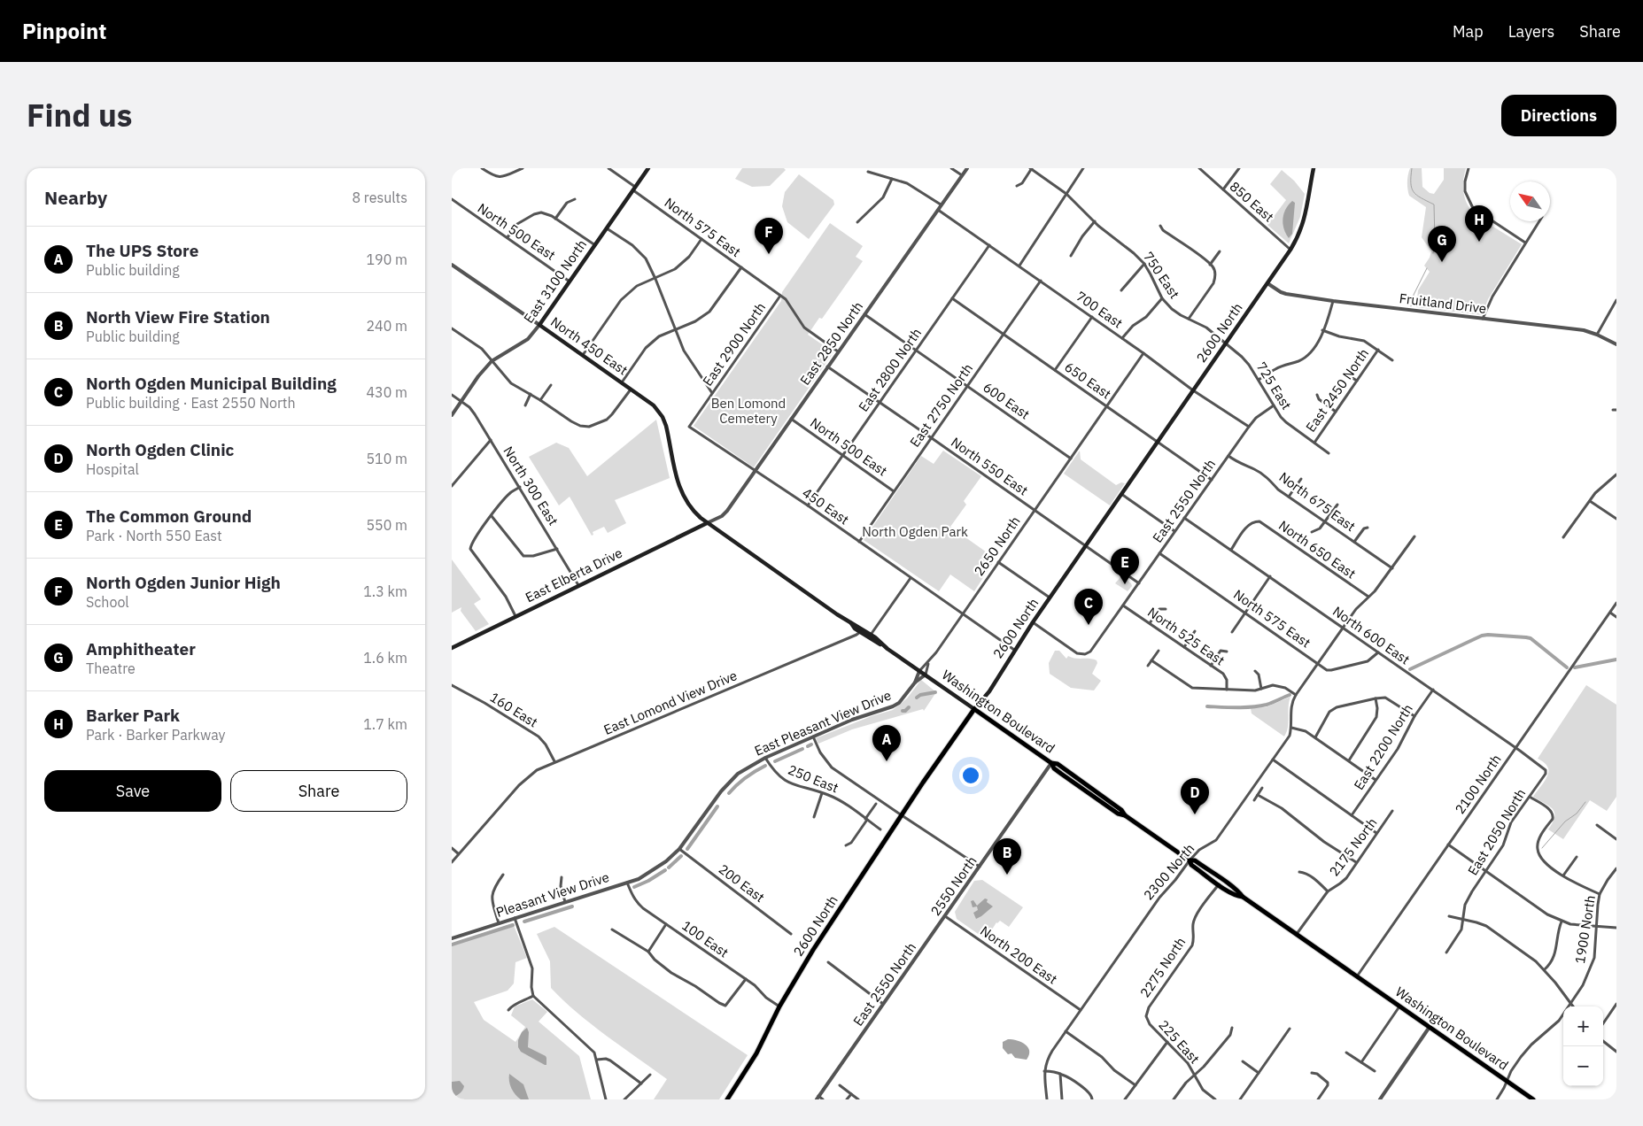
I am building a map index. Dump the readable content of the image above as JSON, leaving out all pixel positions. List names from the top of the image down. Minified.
{"streets":{"main road":["East 3100 North","2600 North","North 450 East","East Elberta Drive","Washington Boulevard"],"street":["850 East","North 575 East","North 500 East","750 East","Fruitland Drive","700 East","East 2850 North","East 2900 North","East 2800 North","650 East","725 East","East 2450 North","600 East","East 2750 North","North 550 East","North 300 East","East 2550 North","North 675 East","450 East","2650 North","North 650 East","North 600 East","North 525 East","East Lomond View Drive","160 East","East Pleasant View Drive","East 2200 North","250 East","2100 North","East 2050 North","2175 North","2300 North","200 East","2550 North","Pleasant View Drive","1900 North","100 East","North 200 East","2275 North","225 East"]},"crossings":[["850 East","2600 North"],["North 575 East","East 3100 North"],["North 575 East","East 2850 North"],["North 575 East","East 2900 North"],["North 575 East","East 2550 North"],["North 575 East","North 600 East"],["North 575 East","2300 North"],["North 500 East","East 3100 North"],["North 500 East","East 2850 North"],["North 500 East","East 2800 North"],["North 500 East","East 2750 North"],["750 East","2600 North"],["750 East","725 East"],["East 3100 North","North 450 East"],["East 3100 North","North 300 East"],["Fruitland Drive","2600 North"],["700 East","2600 North"],["700 East","East 2850 North"],["700 East","East 2800 North"],["700 East","East 2750 North"],["700 East","East 2550 North"],["700 East","2650 North"],["2600 North","650 East"],["2600 North","725 East"],["2600 North","North 550 East"],["2600 North","East 2550 North"],["2600 North","450 East"],["2600 North","Washington Boulevard"],["2600 North","100 East"],["East 2850 North","North 450 East"],["East 2850 North","600 East"],["East 2850 North","North 550 East"],["East 2850 North","450 East"],["East 2850 North","East Elberta Drive"],["East 2900 North","450 East"],["North 450 East","East Elberta Drive"],["East 2800 North","650 East"],["East 2800 North","600 East"],["East 2800 North","North 550 East"],["East 2800 North","450 East"],["650 East","East 2750 North"],["650 East","East 2550 North"],["650 East","2650 North"],["725 East","East 2450 North"],["725 East","East 2550 North"],["600 East","East 2750 North"],["600 East","2650 North"],["East 2750 North","North 550 East"],["East 2750 North","450 East"],["North 550 East","East 2550 North"],["North 550 East","2650 North"],["North 300 East","East Elberta Drive"],["East 2550 North","North 675 East"],["East 2550 North","North 600 East"],["East 2550 North","North 525 East"],["East 2550 North","2550 North"],["North 675 East","2300 North"],["450 East","2650 North"],["2650 North","Washington Boulevard"],["2650 North","East Pleasant View Drive"],["North 650 East","North 600 East"],["North 650 East","2300 North"],["North 600 East","East 2200 North"],["North 600 East","2100 North"],["North 600 East","East 2050 North"],["North 600 East","2300 North"],["East Lomond View Drive","160 East"],["Washington Boulevard","East Pleasant View Drive"],["Washington Boulevard","2100 North"],["Washington Boulevard","2175 North"],["Washington Boulevard","2550 North"],["Washington Boulevard","1900 North"],["East Pleasant View Drive","250 East"],["East Pleasant View Drive","200 East"],["East Pleasant View Drive","Pleasant View Drive"],["2300 North","North 200 East"],["2550 North","North 200 East"],["Pleasant View Drive","100 East"],["2275 North","225 East"]],"parks":["Ben Lomond Cemetery","North Ogden Park"],"north":"top left","page":{"header":"Pinpoint","nav":["Map","Layers","Share"],"title":"Find us","buttons":["Directions",["Save","Share"]],"heading":["Nearby","8 results"],"pins":["H","F","G","E","C","A","D","B"],"list":[{"mark":"A","name":"The UPS Store","note":"Public building","value":"190 m"},{"mark":"B","name":"North View Fire Station","note":"Public building","value":"240 m"},{"mark":"C","name":"North Ogden Municipal Building","note":"Public building · East 2550 North","value":"430 m"},{"mark":"D","name":"North Ogden Clinic","note":"Hospital","value":"510 m"},{"mark":"E","name":"The Common Ground","note":"Park · North 550 East","value":"550 m"},{"mark":"F","name":"North Ogden Junior High","note":"School","value":"1.3 km"},{"mark":"G","name":"Amphitheater","note":"Theatre","value":"1.6 km"},{"mark":"H","name":"Barker Park","note":"Park · Barker Parkway","value":"1.7 km"}],"map_buttons":["+","−"]}}
